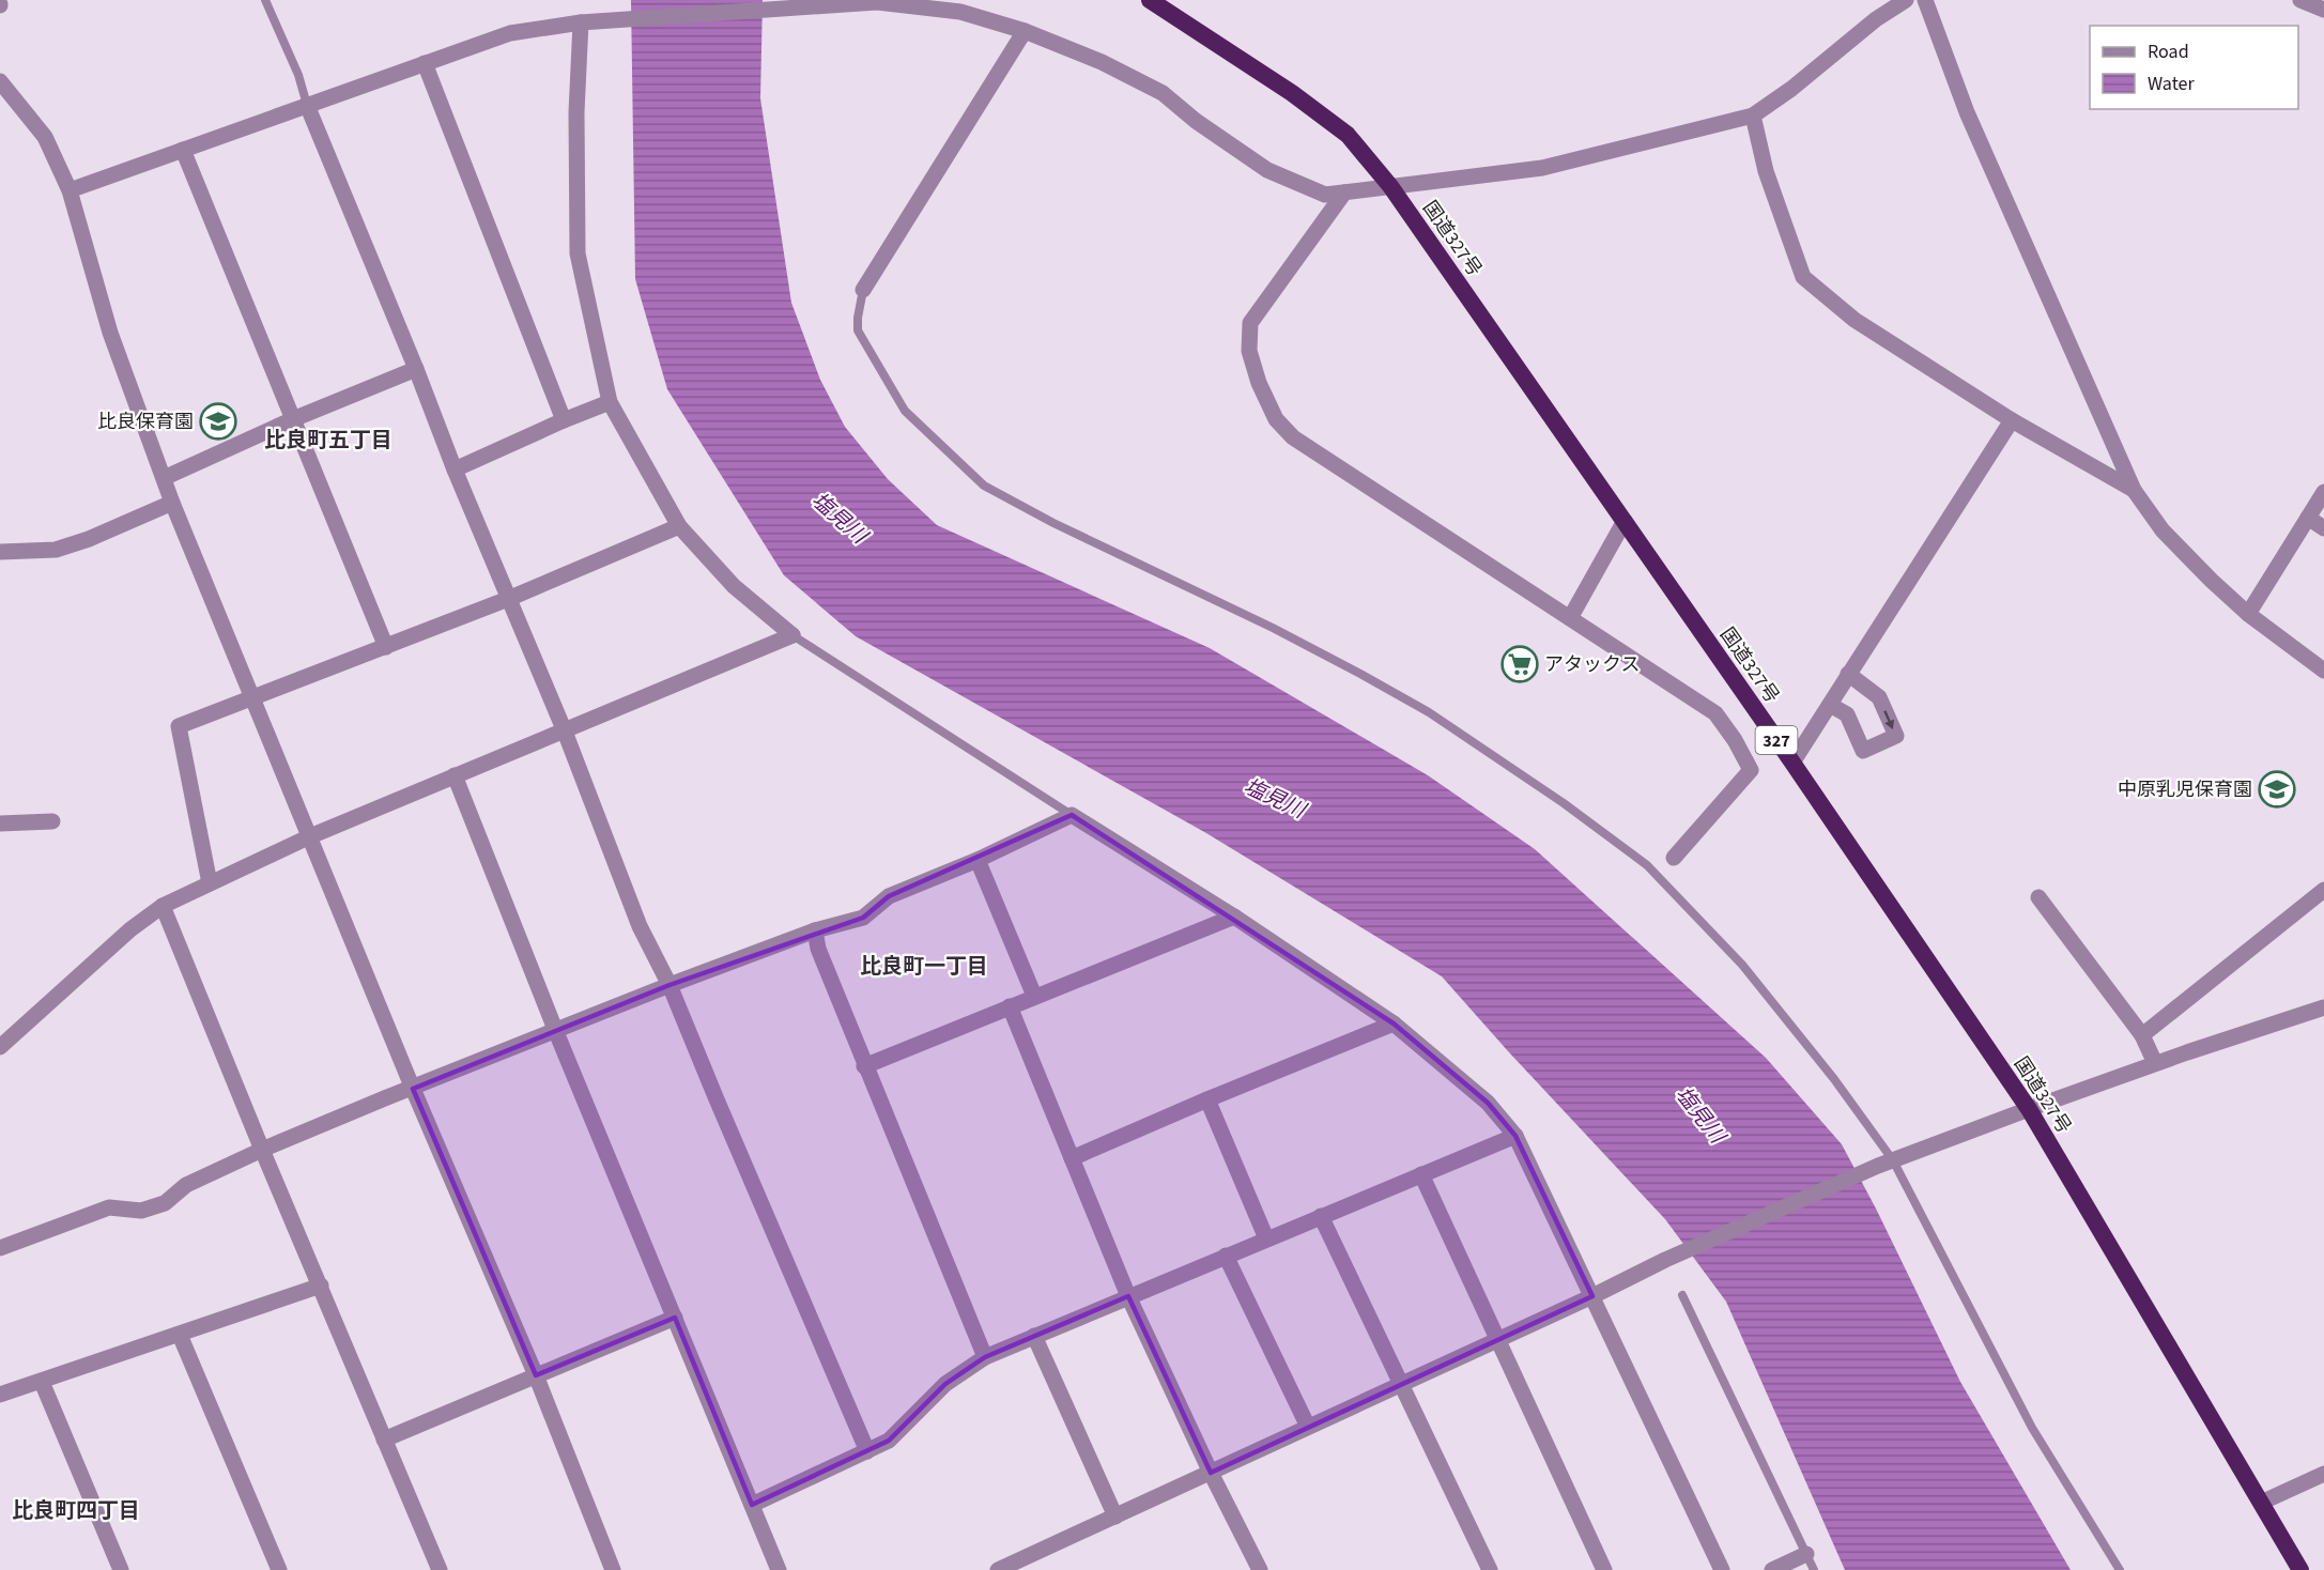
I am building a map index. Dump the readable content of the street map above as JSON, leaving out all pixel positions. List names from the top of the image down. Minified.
{"streets":{"highway":["国道327号","327"]},"districts":["比良町五丁目","比良町一丁目","比良町四丁目"],"water":["塩見川"],"places":{"school or university":["比良保育園","中原乳児保育園"],"supermarket":["アタックス"]},"legend":["Road","Water"]}
